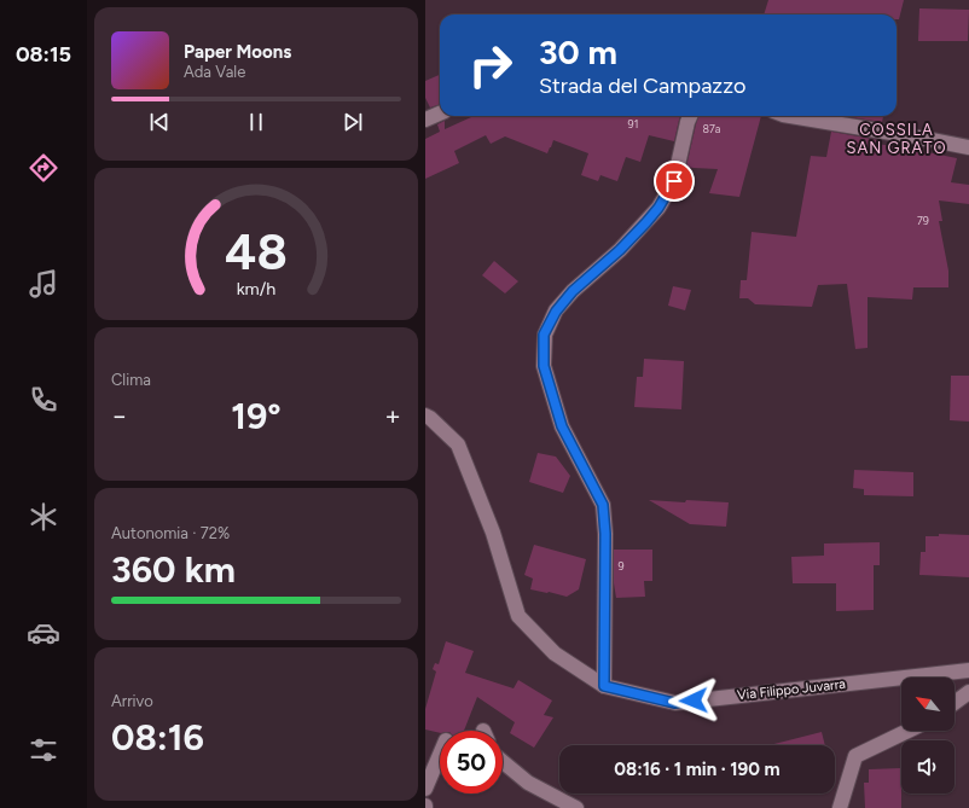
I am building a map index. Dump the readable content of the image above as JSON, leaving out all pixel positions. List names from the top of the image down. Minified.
{"streets":{"street":["Via Filippo Juvarra"]},"districts":["COSSILA SAN GRATO"],"house_numbers":["91","87a","79","9"],"north":"top left","page":{"tabs":"08:15","turn":["30 m","Strada del Campazzo"],"song":["Paper Moons","Ada Vale"],"tile":["Clima",["Autonomia · 72%","360 km"],["Arrivo","08:16"]],"heat":["−","19°","+"],"limit":"50","trip":"08:16 · 1 min · 190 m","gauge":["48","km/h"]}}
